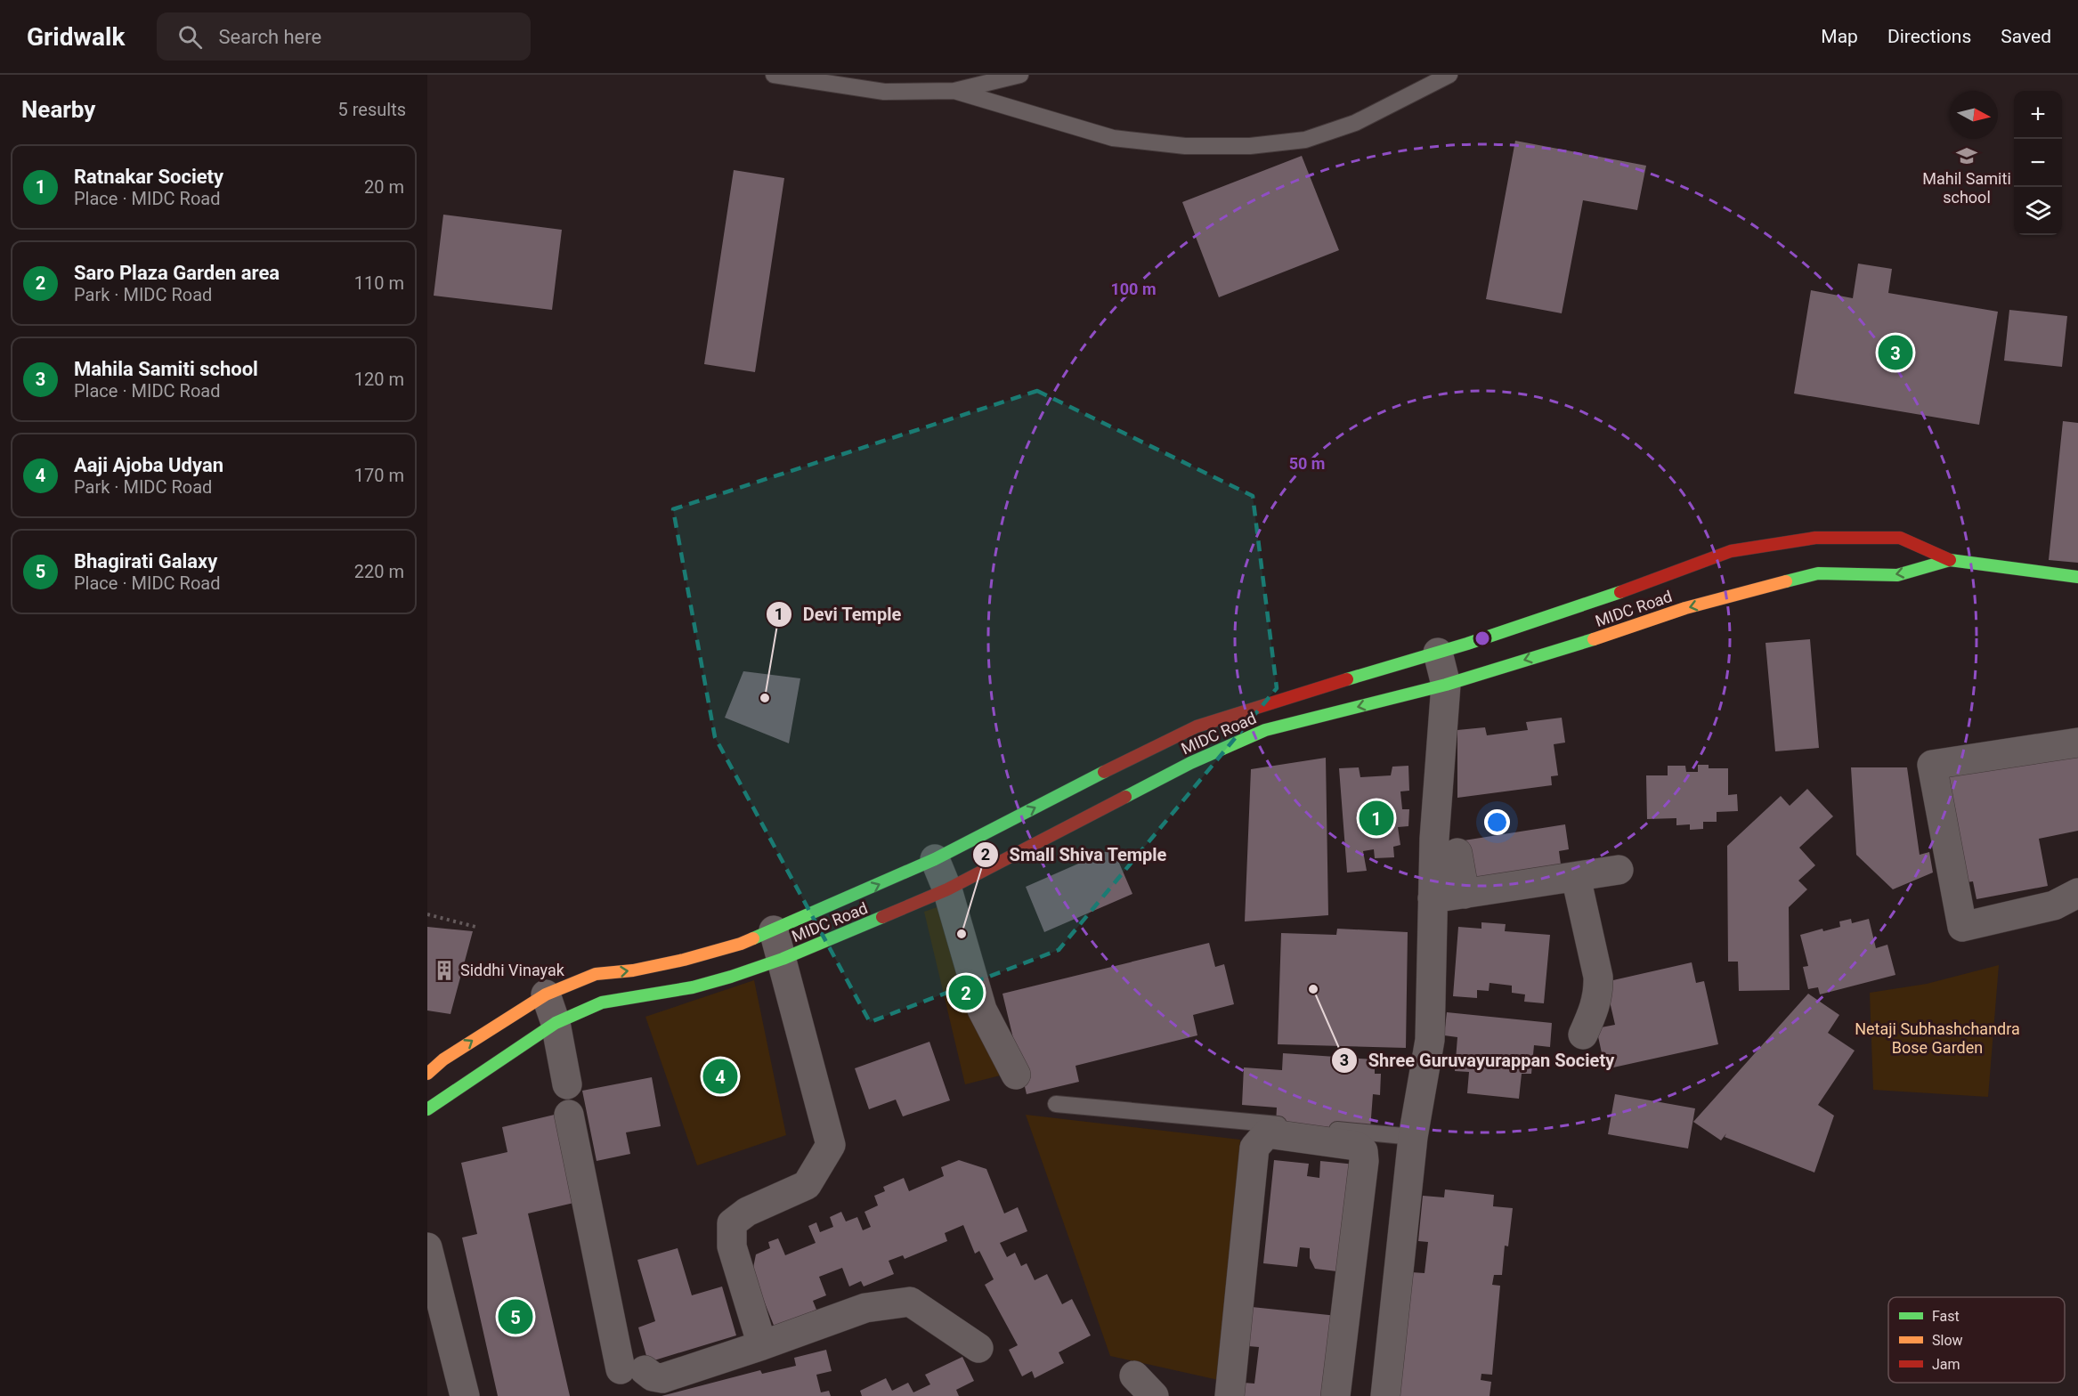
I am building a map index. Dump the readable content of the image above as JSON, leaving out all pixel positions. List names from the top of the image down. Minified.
{"streets":{"street":["MIDC Road"]},"parks":["Netaji Subhashchandra Bose Garden"],"places":{"school or university":["Mahil Samiti school"],"other":["Devi Temple","Small Shiva Temple","Shree Guruvayurappan Society"],"building":["Siddhi Vinayak"]},"legend":["Fast","Slow","Jam"],"north":"right","page":{"header":"Gridwalk","search":"Search here","nav":["Map","Directions","Saved"],"heading":["Nearby","5 results"],"map_buttons":["+","−"],"list":[{"mark":"1","name":"Ratnakar Society","note":"Place · MIDC Road","value":"20 m"},{"mark":"2","name":"Saro Plaza Garden area","note":"Park · MIDC Road","value":"110 m"},{"mark":"3","name":"Mahila Samiti school","note":"Place · MIDC Road","value":"120 m"},{"mark":"4","name":"Aaji Ajoba Udyan","note":"Park · MIDC Road","value":"170 m"},{"mark":"5","name":"Bhagirati Galaxy","note":"Place · MIDC Road","value":"220 m"}],"pins":["3","1","2","4","5"]},"rings":["100 m","50 m"]}
